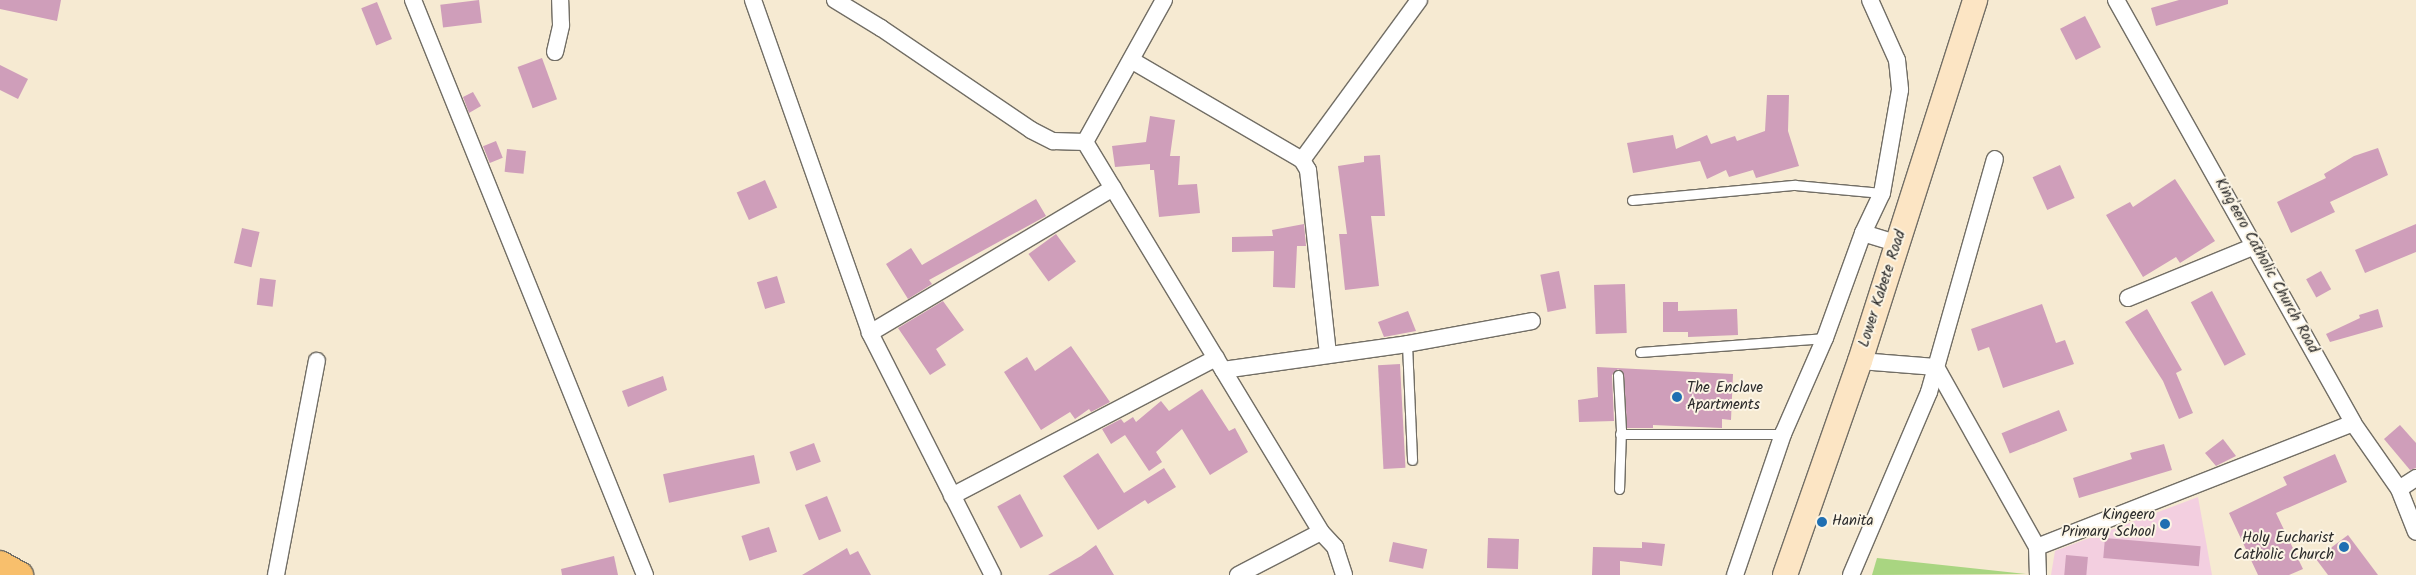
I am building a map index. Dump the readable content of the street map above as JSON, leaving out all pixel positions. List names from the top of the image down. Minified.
{"streets":{"main road":["Lower Kabete Road"],"street":["King'eero Catholic Church Road"]},"places":["The Enclave Apartments","Hanita","Kingeero Primary School","Holy Eucharist Catholic Church"]}
